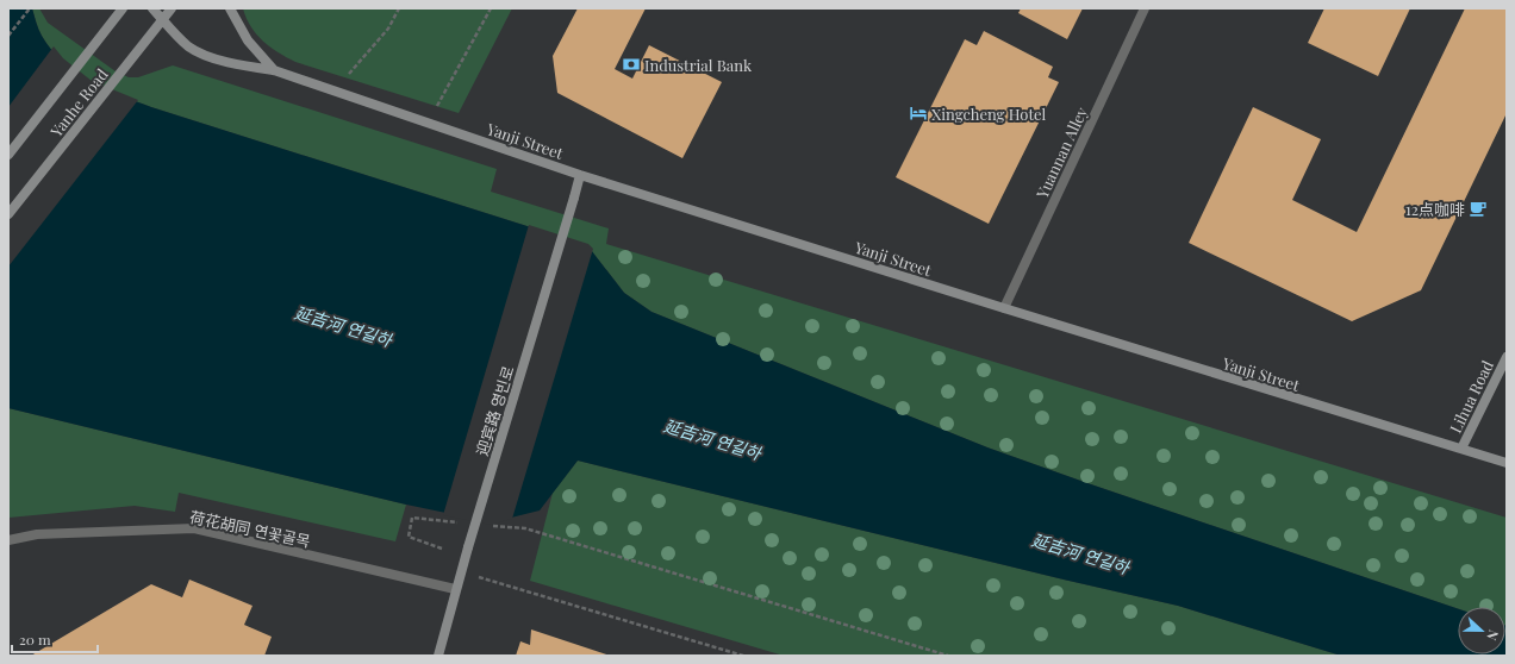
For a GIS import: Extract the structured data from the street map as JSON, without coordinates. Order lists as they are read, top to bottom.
{
  "streets": {
    "street": [
      "Yanhe Road",
      "Yanji Street",
      "Yuannan Alley",
      "Lihua Road",
      "迎宾路 영빈로",
      "荷花胡同 연꽃골목"
    ]
  },
  "crossings": [
    ["Yanhe Road", "Yanji Street"],
    ["Yanji Street", "Yuannan Alley"],
    ["Yanji Street", "Lihua Road"],
    ["Yanji Street", "迎宾路 영빈로"],
    ["迎宾路 영빈로", "荷花胡同 연꽃골목"]
  ],
  "water": ["延吉河 연길하"],
  "places": {
    "bank": ["Industrial Bank"],
    "hotel": ["Xingcheng Hotel"],
    "cafe": ["12点咖啡"]
  },
  "scale_bar": "20 m",
  "north": "right"
}
